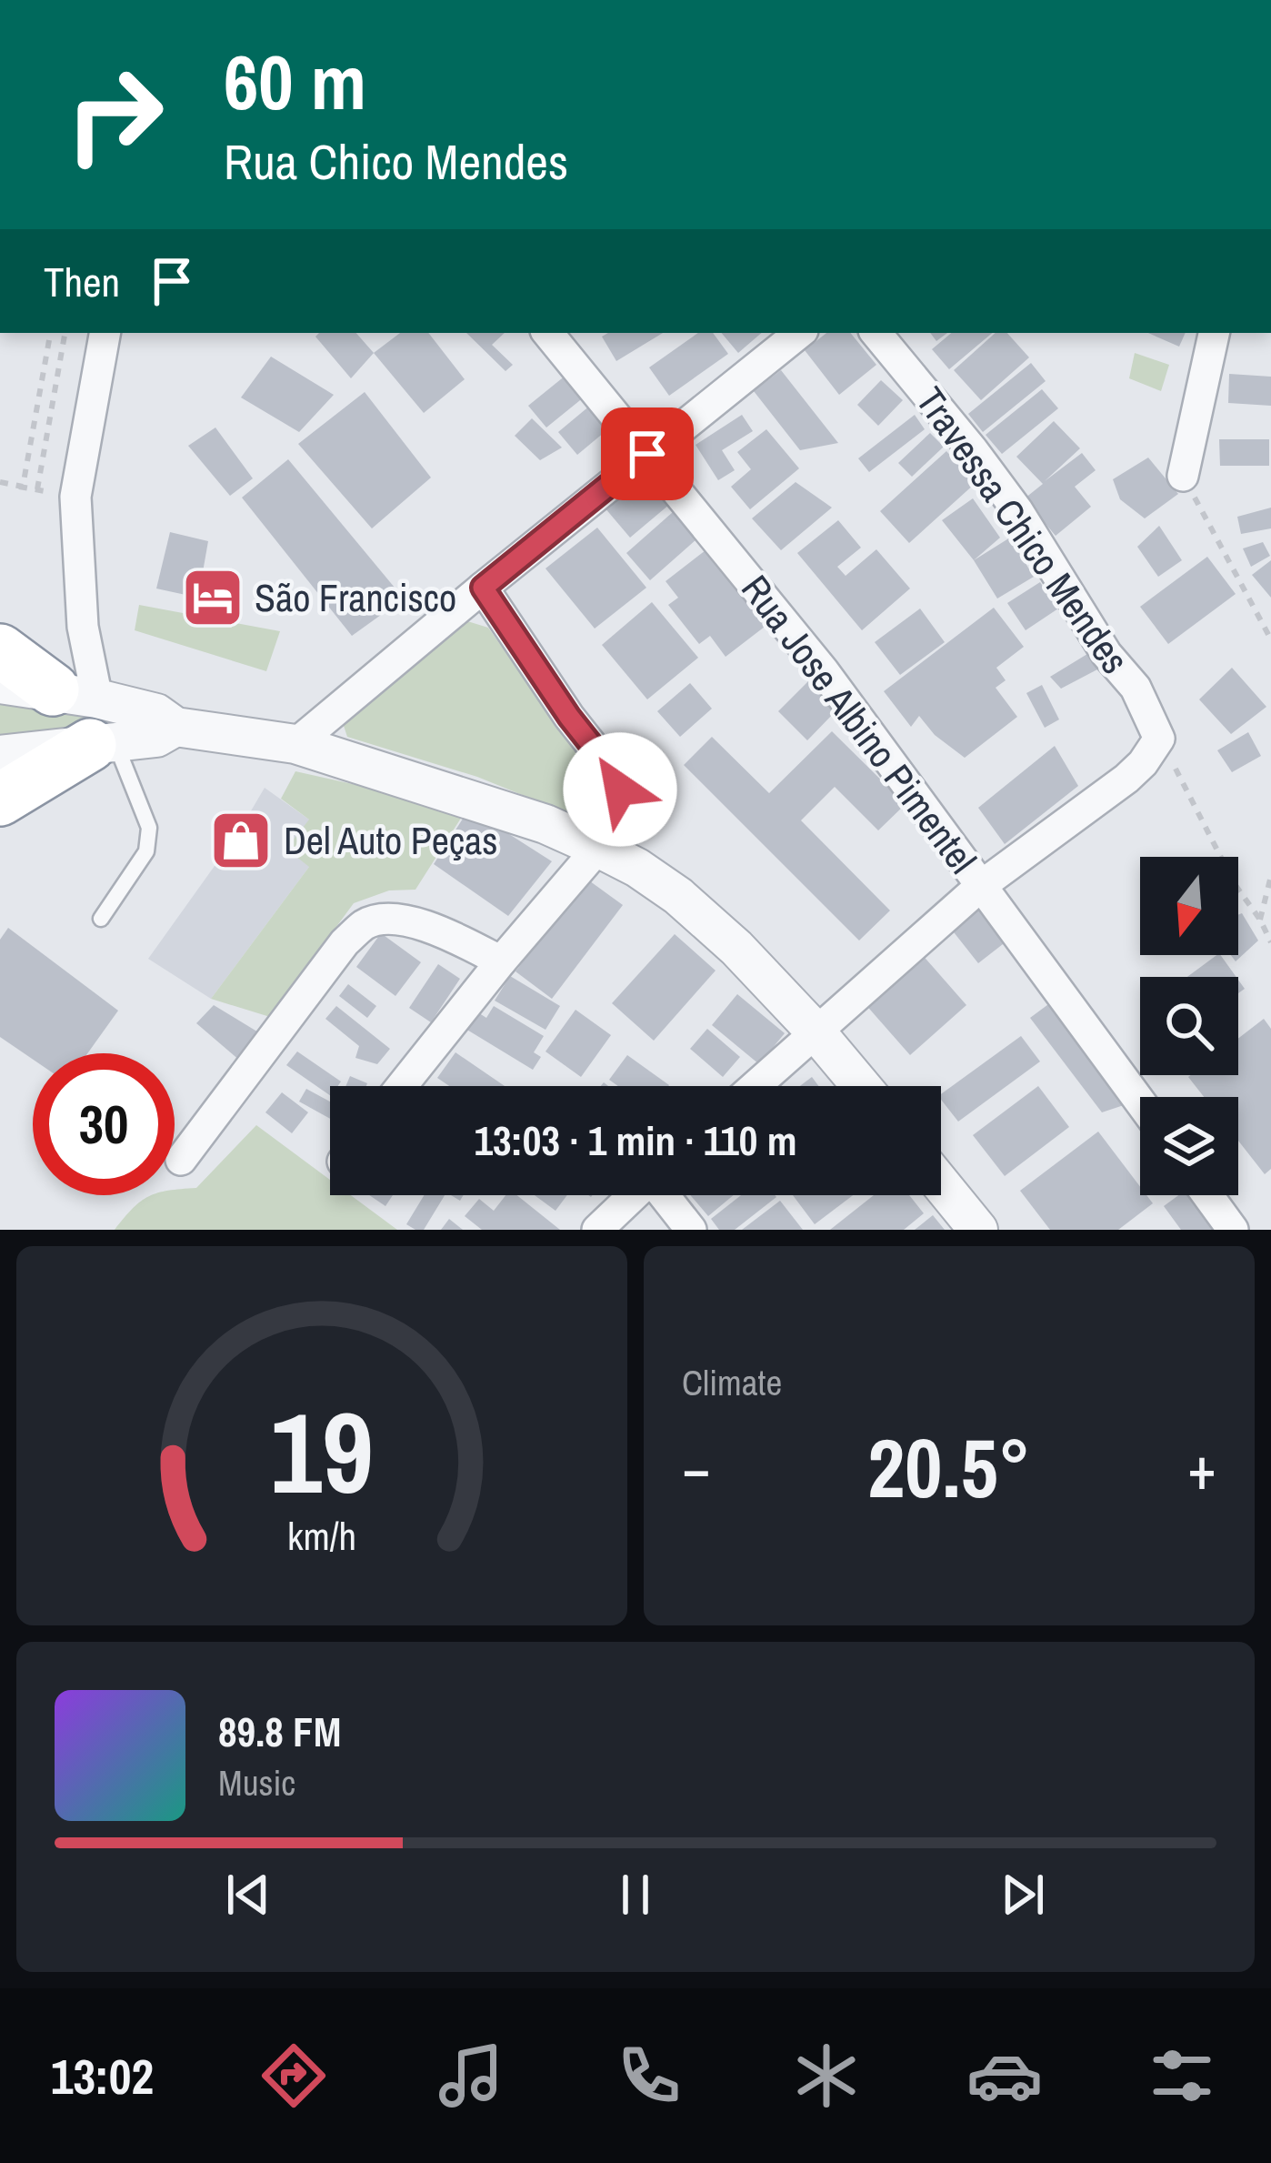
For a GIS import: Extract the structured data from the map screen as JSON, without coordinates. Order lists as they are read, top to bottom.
{
  "streets": {
    "street": ["Travessa Chico Mendes", "Rua Jose Albino Pimentel"]
  },
  "places": {
    "hotel": ["São Francisco"],
    "shop": ["Del Auto Peças"]
  },
  "north": "bottom",
  "page": {
    "turn": ["60 m", "Rua Chico Mendes"],
    "then": "Then",
    "limit": "30",
    "trip": "13:03 · 1 min · 110 m",
    "tile": "Climate",
    "heat": ["−", "20.5°", "+"],
    "song": ["89.8 FM", "Music"],
    "tabs": "13:02",
    "gauge": ["19", "km/h"]
  }
}
